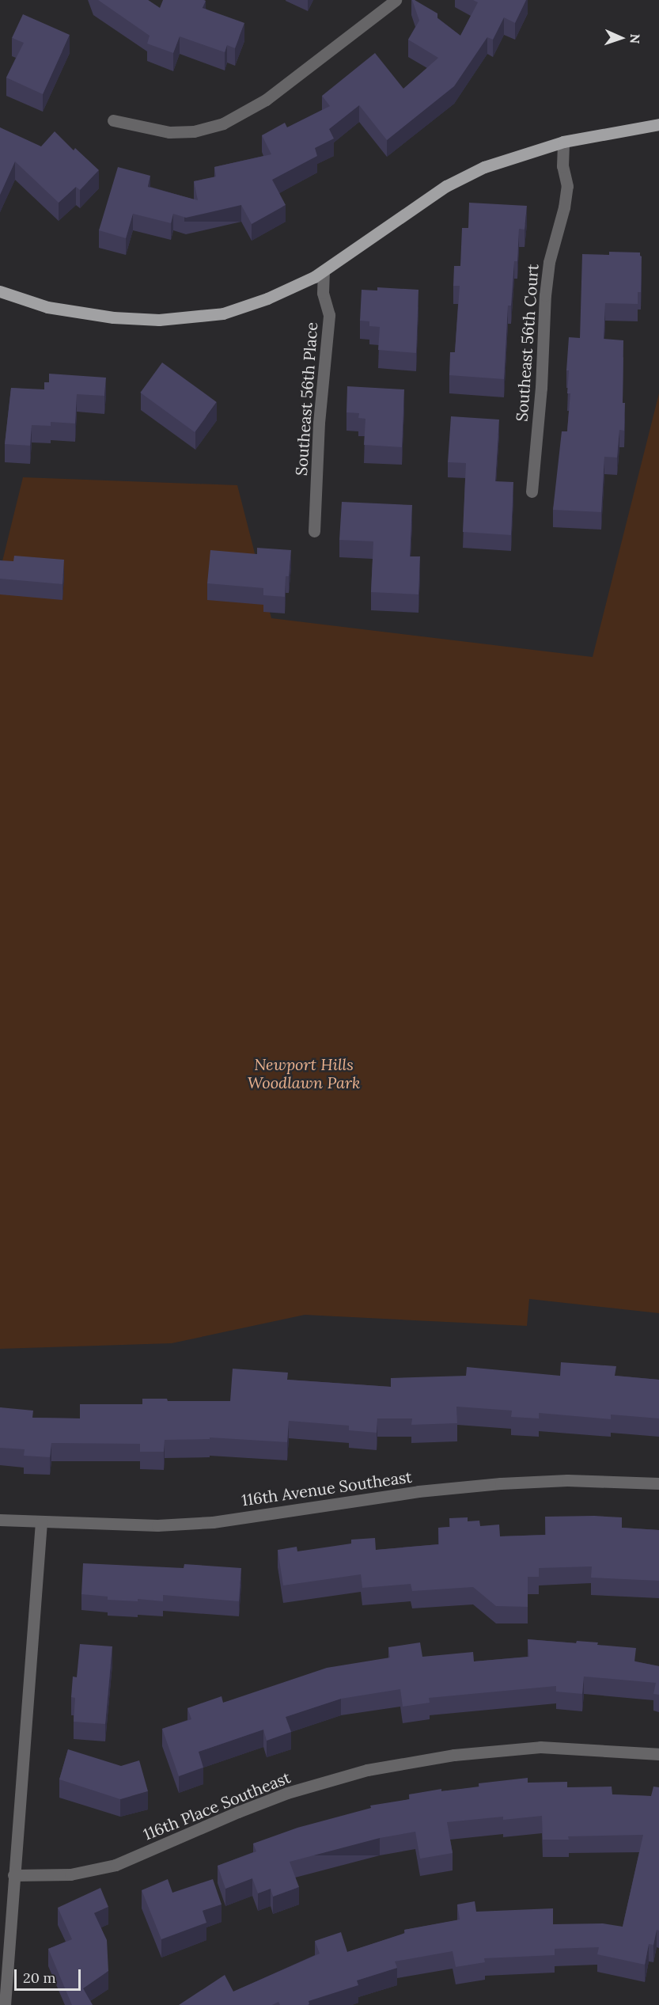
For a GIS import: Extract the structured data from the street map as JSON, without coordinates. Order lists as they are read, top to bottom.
{
  "streets": {
    "street": [
      "Southeast 56th Court",
      "Southeast 56th Place",
      "116th Avenue Southeast",
      "116th Place Southeast"
    ]
  },
  "parks": ["Newport Hills Woodlawn Park"],
  "scale_bar": "20 m",
  "north": "right"
}
